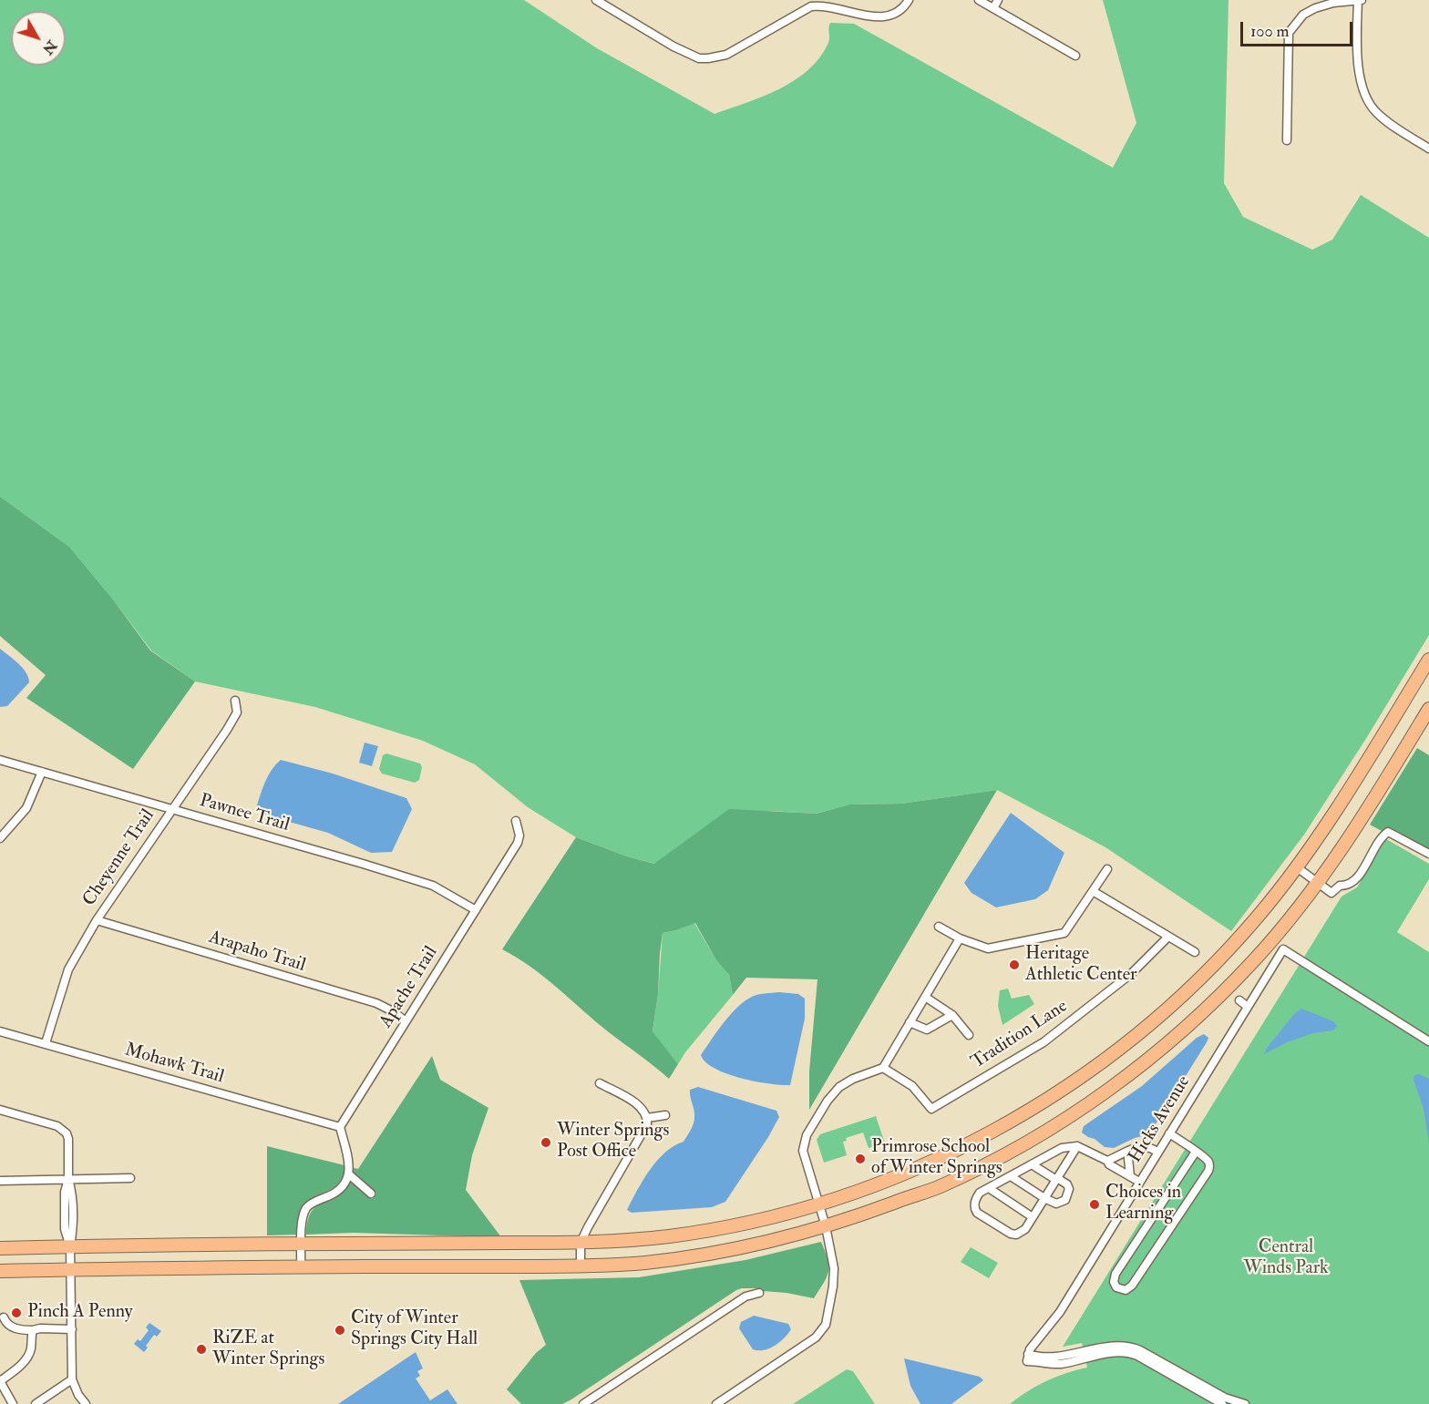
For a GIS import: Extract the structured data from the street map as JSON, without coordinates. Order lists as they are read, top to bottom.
{
  "streets": {
    "street": [
      "Pawnee Trail",
      "Cheyenne Trail",
      "Arapaho Trail",
      "Apache Trail",
      "Tradition Lane",
      "Mohawk Trail",
      "Hicks Avenue"
    ]
  },
  "crossings": [
    ["Pawnee Trail", "Cheyenne Trail"],
    ["Pawnee Trail", "Apache Trail"],
    ["Cheyenne Trail", "Arapaho Trail"],
    ["Cheyenne Trail", "Mohawk Trail"],
    ["Arapaho Trail", "Apache Trail"],
    ["Apache Trail", "Mohawk Trail"]
  ],
  "parks": ["Central Winds Park"],
  "places": [
    "Heritage Athletic Center",
    "Winter Springs Post Office",
    "Primrose School of Winter Springs",
    "Choices in Learning",
    "Pinch A Penny",
    "City of Winter Springs City Hall",
    "RiZE at Winter Springs"
  ],
  "scale_bar": "100 m",
  "north": "bottom right"
}
